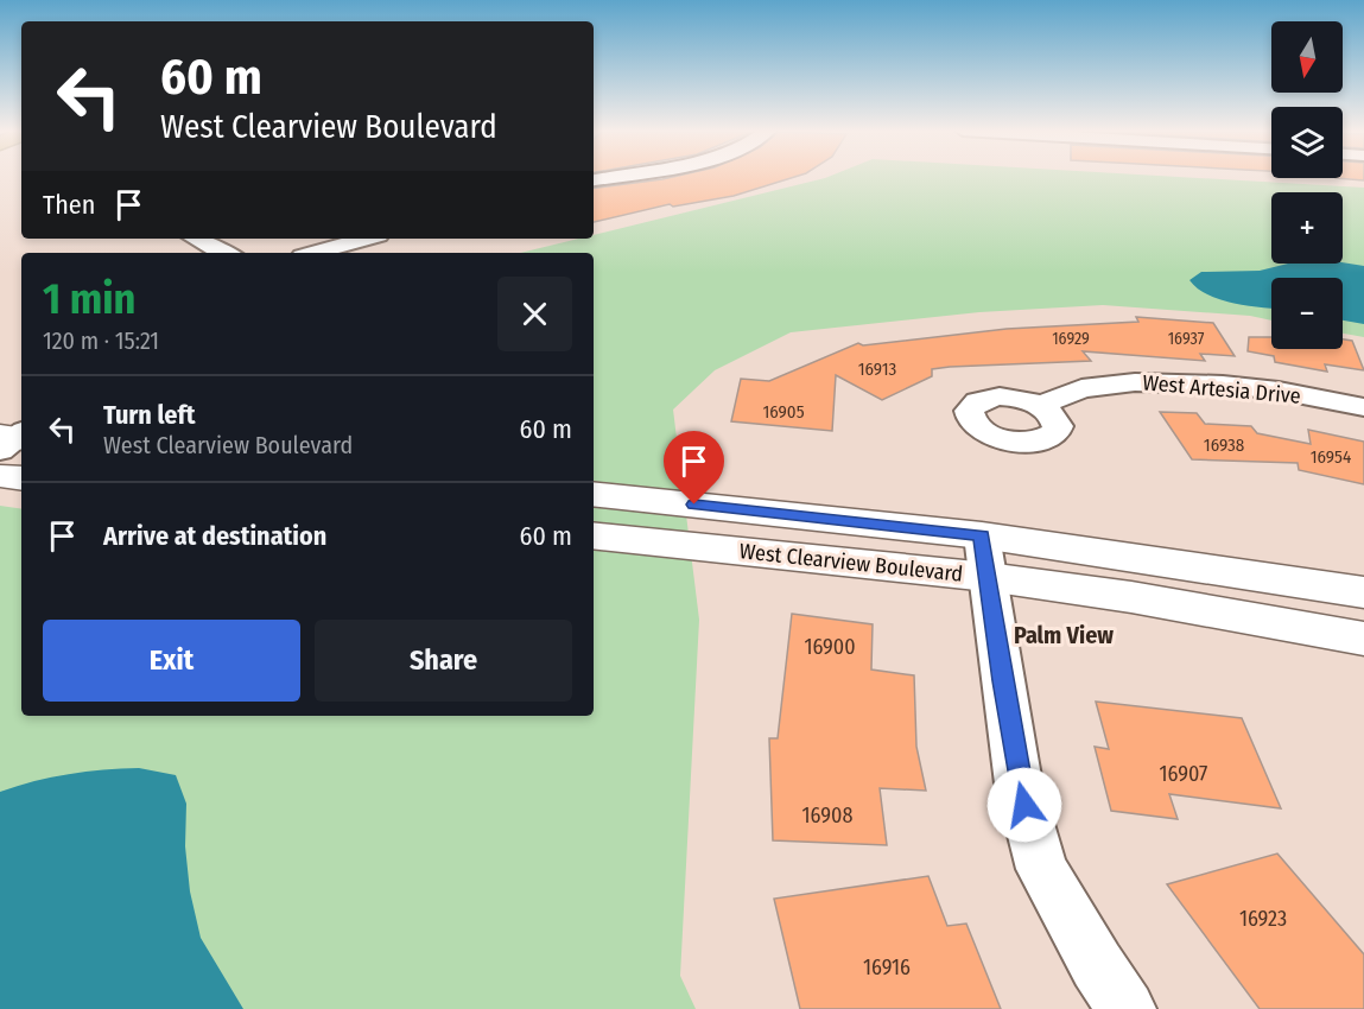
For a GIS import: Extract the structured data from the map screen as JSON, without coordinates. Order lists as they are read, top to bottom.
{
  "streets": {
    "street": ["West Artesia Drive", "West Clearview Boulevard"]
  },
  "districts": ["Palm View"],
  "house_numbers": [
    "16929",
    "16937",
    "16913",
    "16905",
    "16938",
    "16954",
    "16900",
    "16907",
    "16908",
    "16923",
    "16916"
  ],
  "north": "bottom",
  "page": {
    "map_buttons": ["+", "−"],
    "turn": ["60 m", "West Clearview Boulevard"],
    "then": "Then",
    "heading": ["1 min", "120 m · 15:21"],
    "list": [
      {
        "name": "Turn left",
        "note": "West Clearview Boulevard",
        "value": "60 m"
      },
      {
        "name": "Arrive at destination",
        "value": "60 m"
      }
    ],
    "buttons": ["Exit", "Share"]
  }
}
